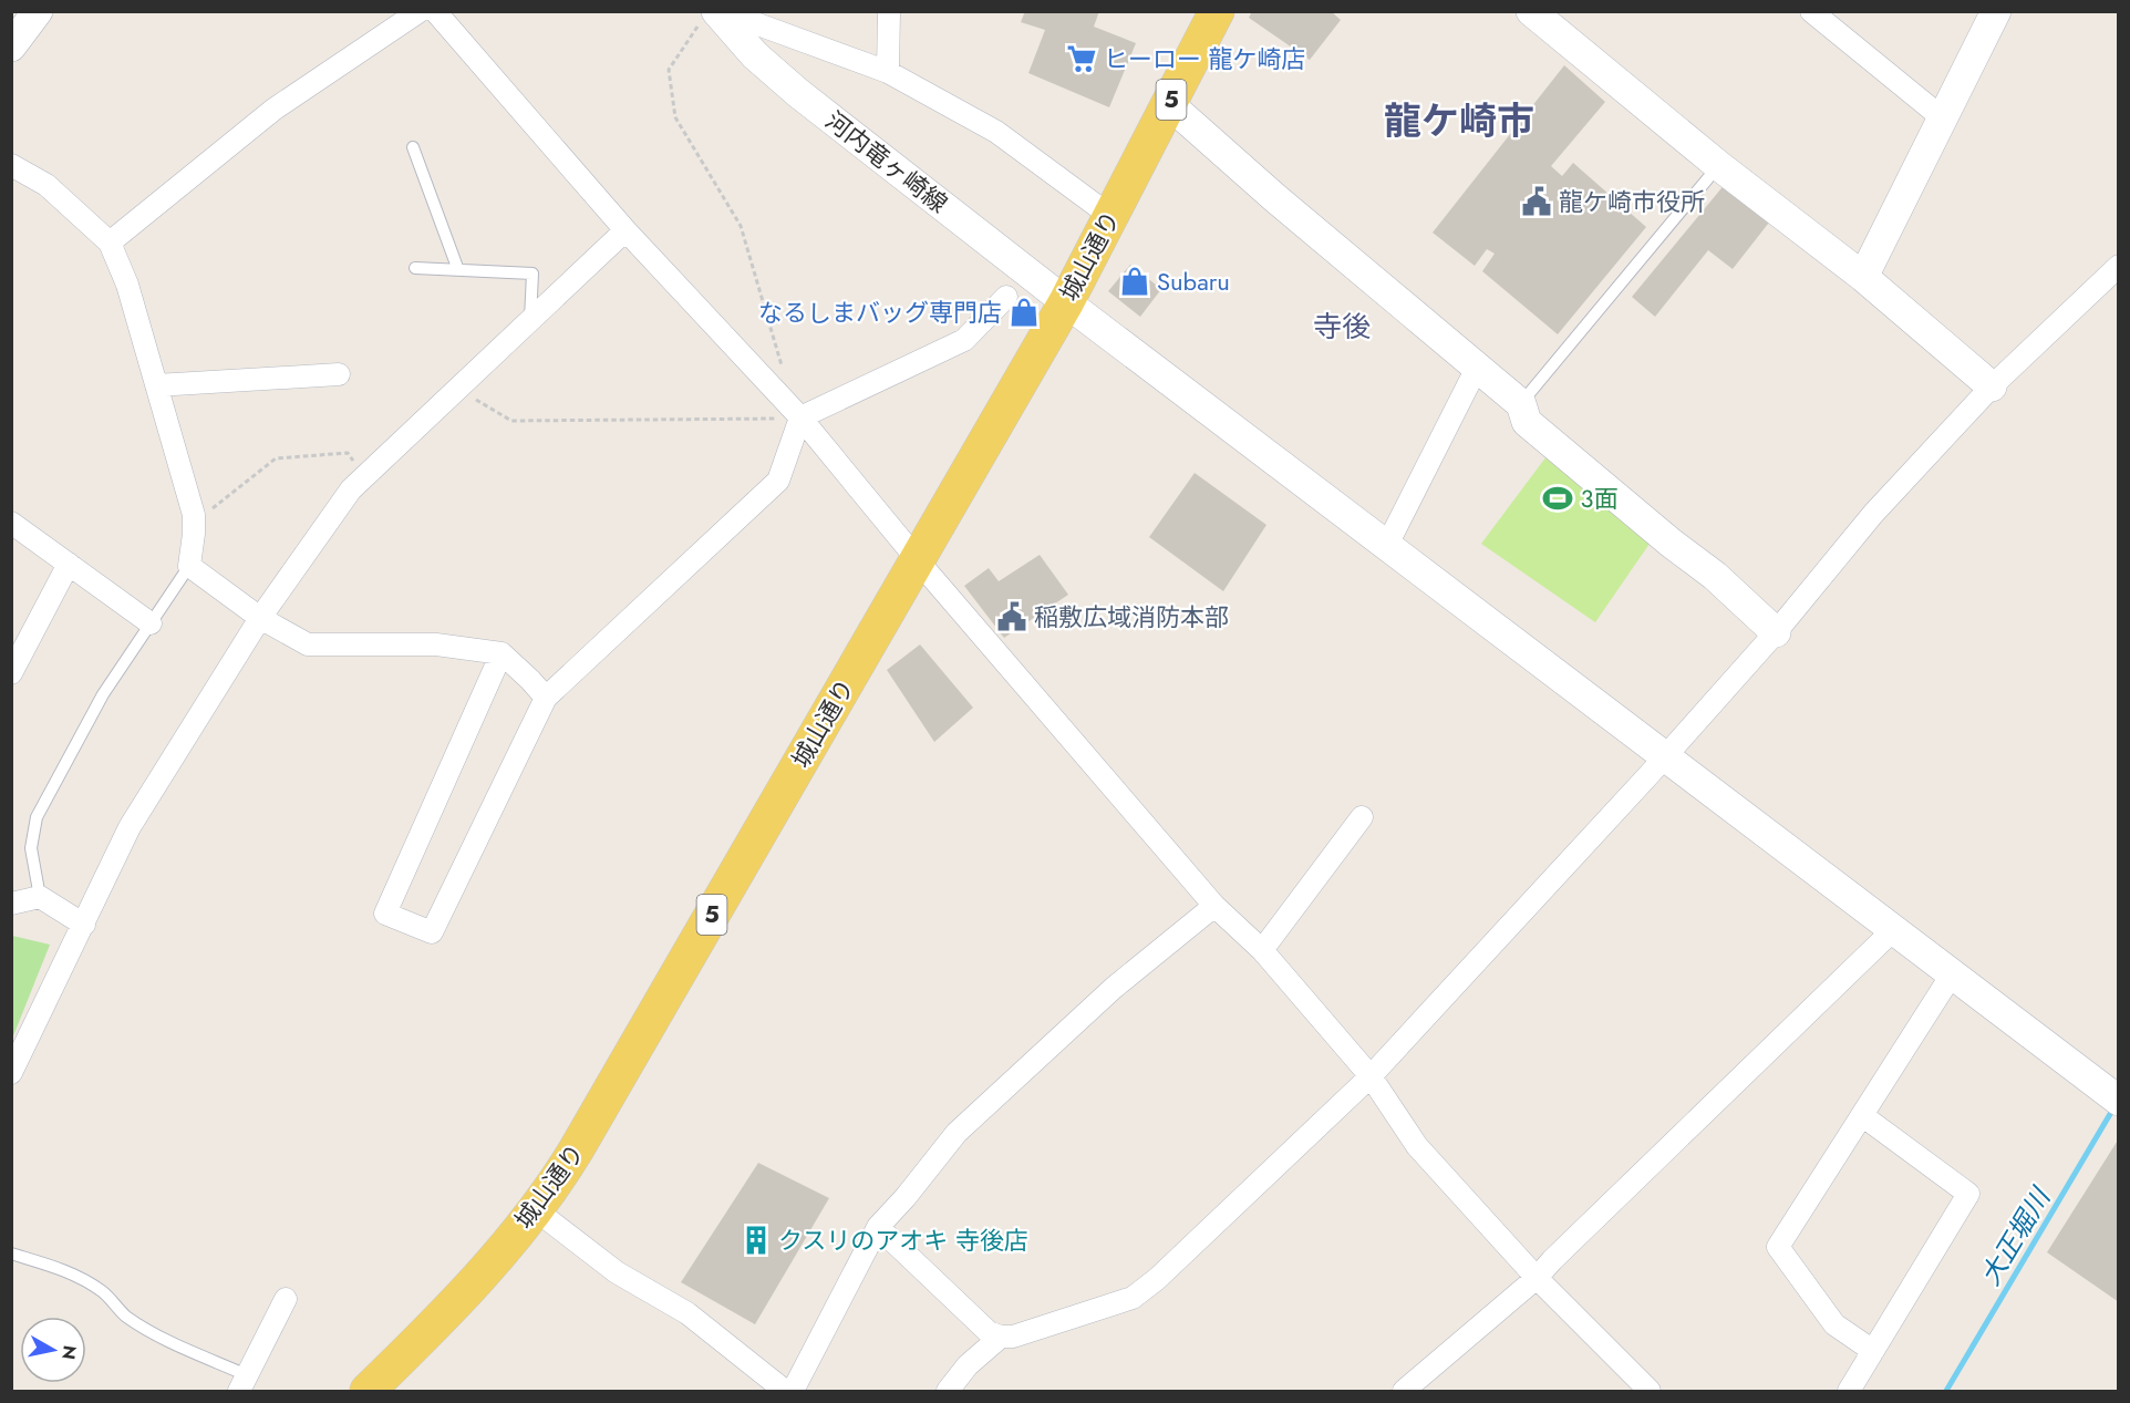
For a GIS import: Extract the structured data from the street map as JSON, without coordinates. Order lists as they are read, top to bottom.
{
  "streets": {
    "main road": ["5", "城山通り"],
    "street": ["河内竜ヶ崎線"]
  },
  "crossings": [
    ["河内竜ヶ崎線", "城山通り"]
  ],
  "districts": ["龍ケ崎市", "寺後"],
  "water": ["大正堀川"],
  "places": {
    "supermarket": ["ヒーロー 龍ケ崎店"],
    "public building": ["龍ケ崎市役所", "稲敷広域消防本部"],
    "shop": ["Subaru", "なるしまバッグ専門店"],
    "sports": ["３面"],
    "building": ["クスリのアオキ 寺後店"]
  },
  "north": "right"
}
